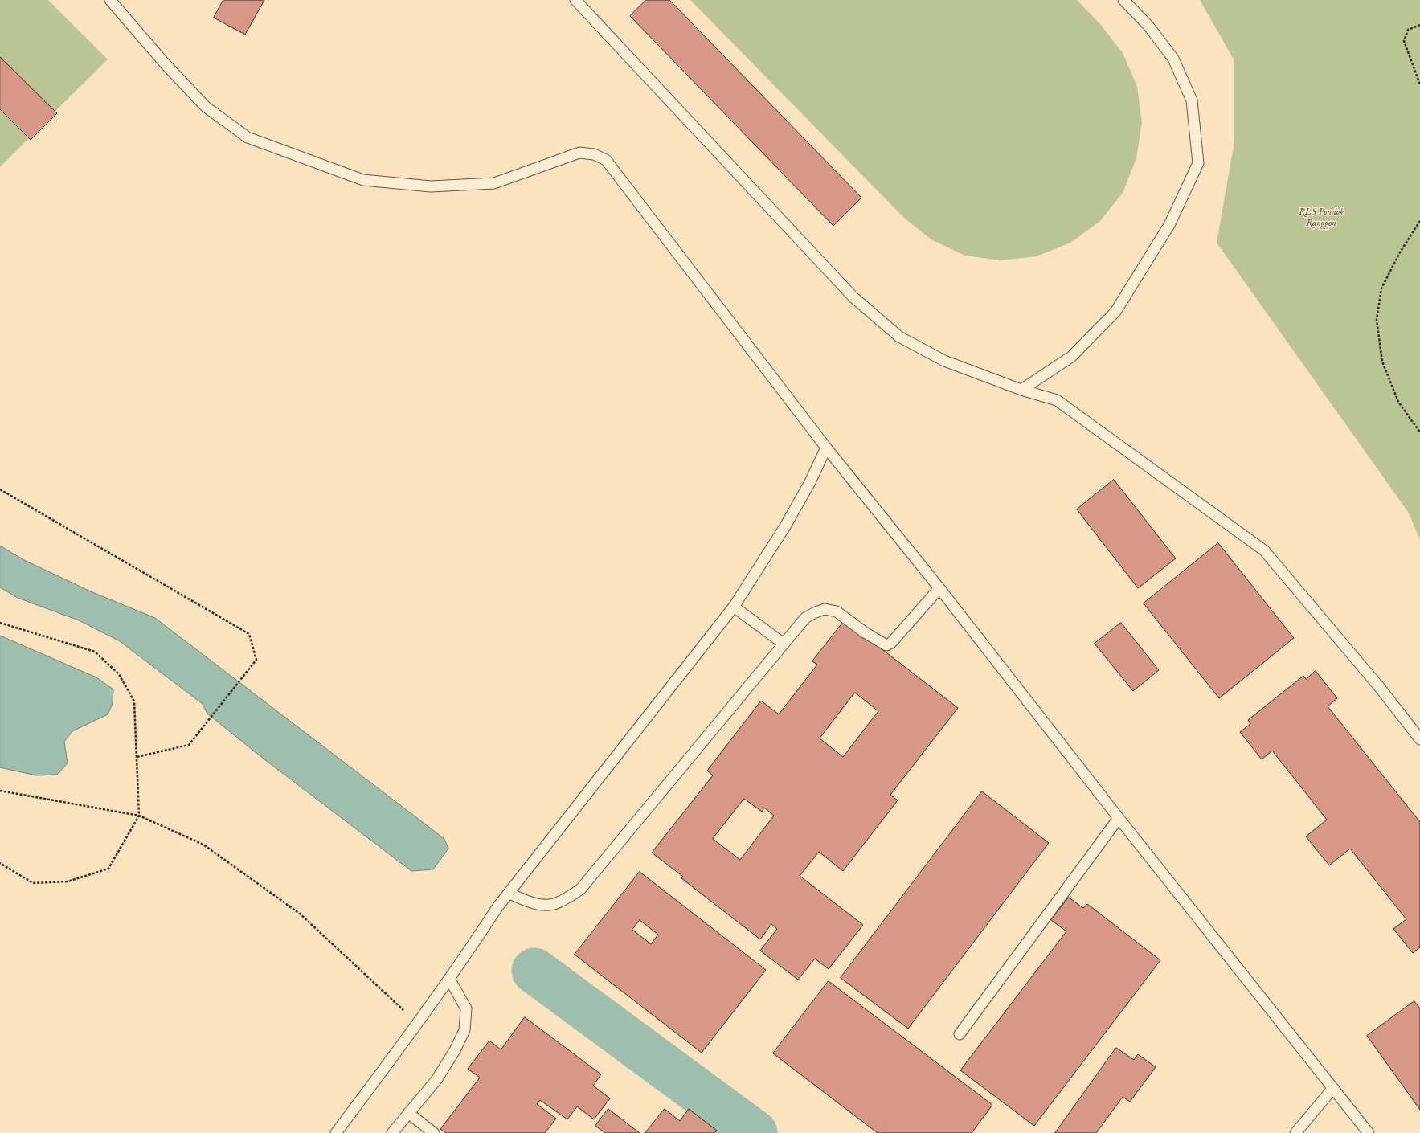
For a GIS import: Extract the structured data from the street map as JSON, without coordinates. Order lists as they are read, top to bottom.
{
  "parks": ["RLS Pondok Ranggon"]
}
